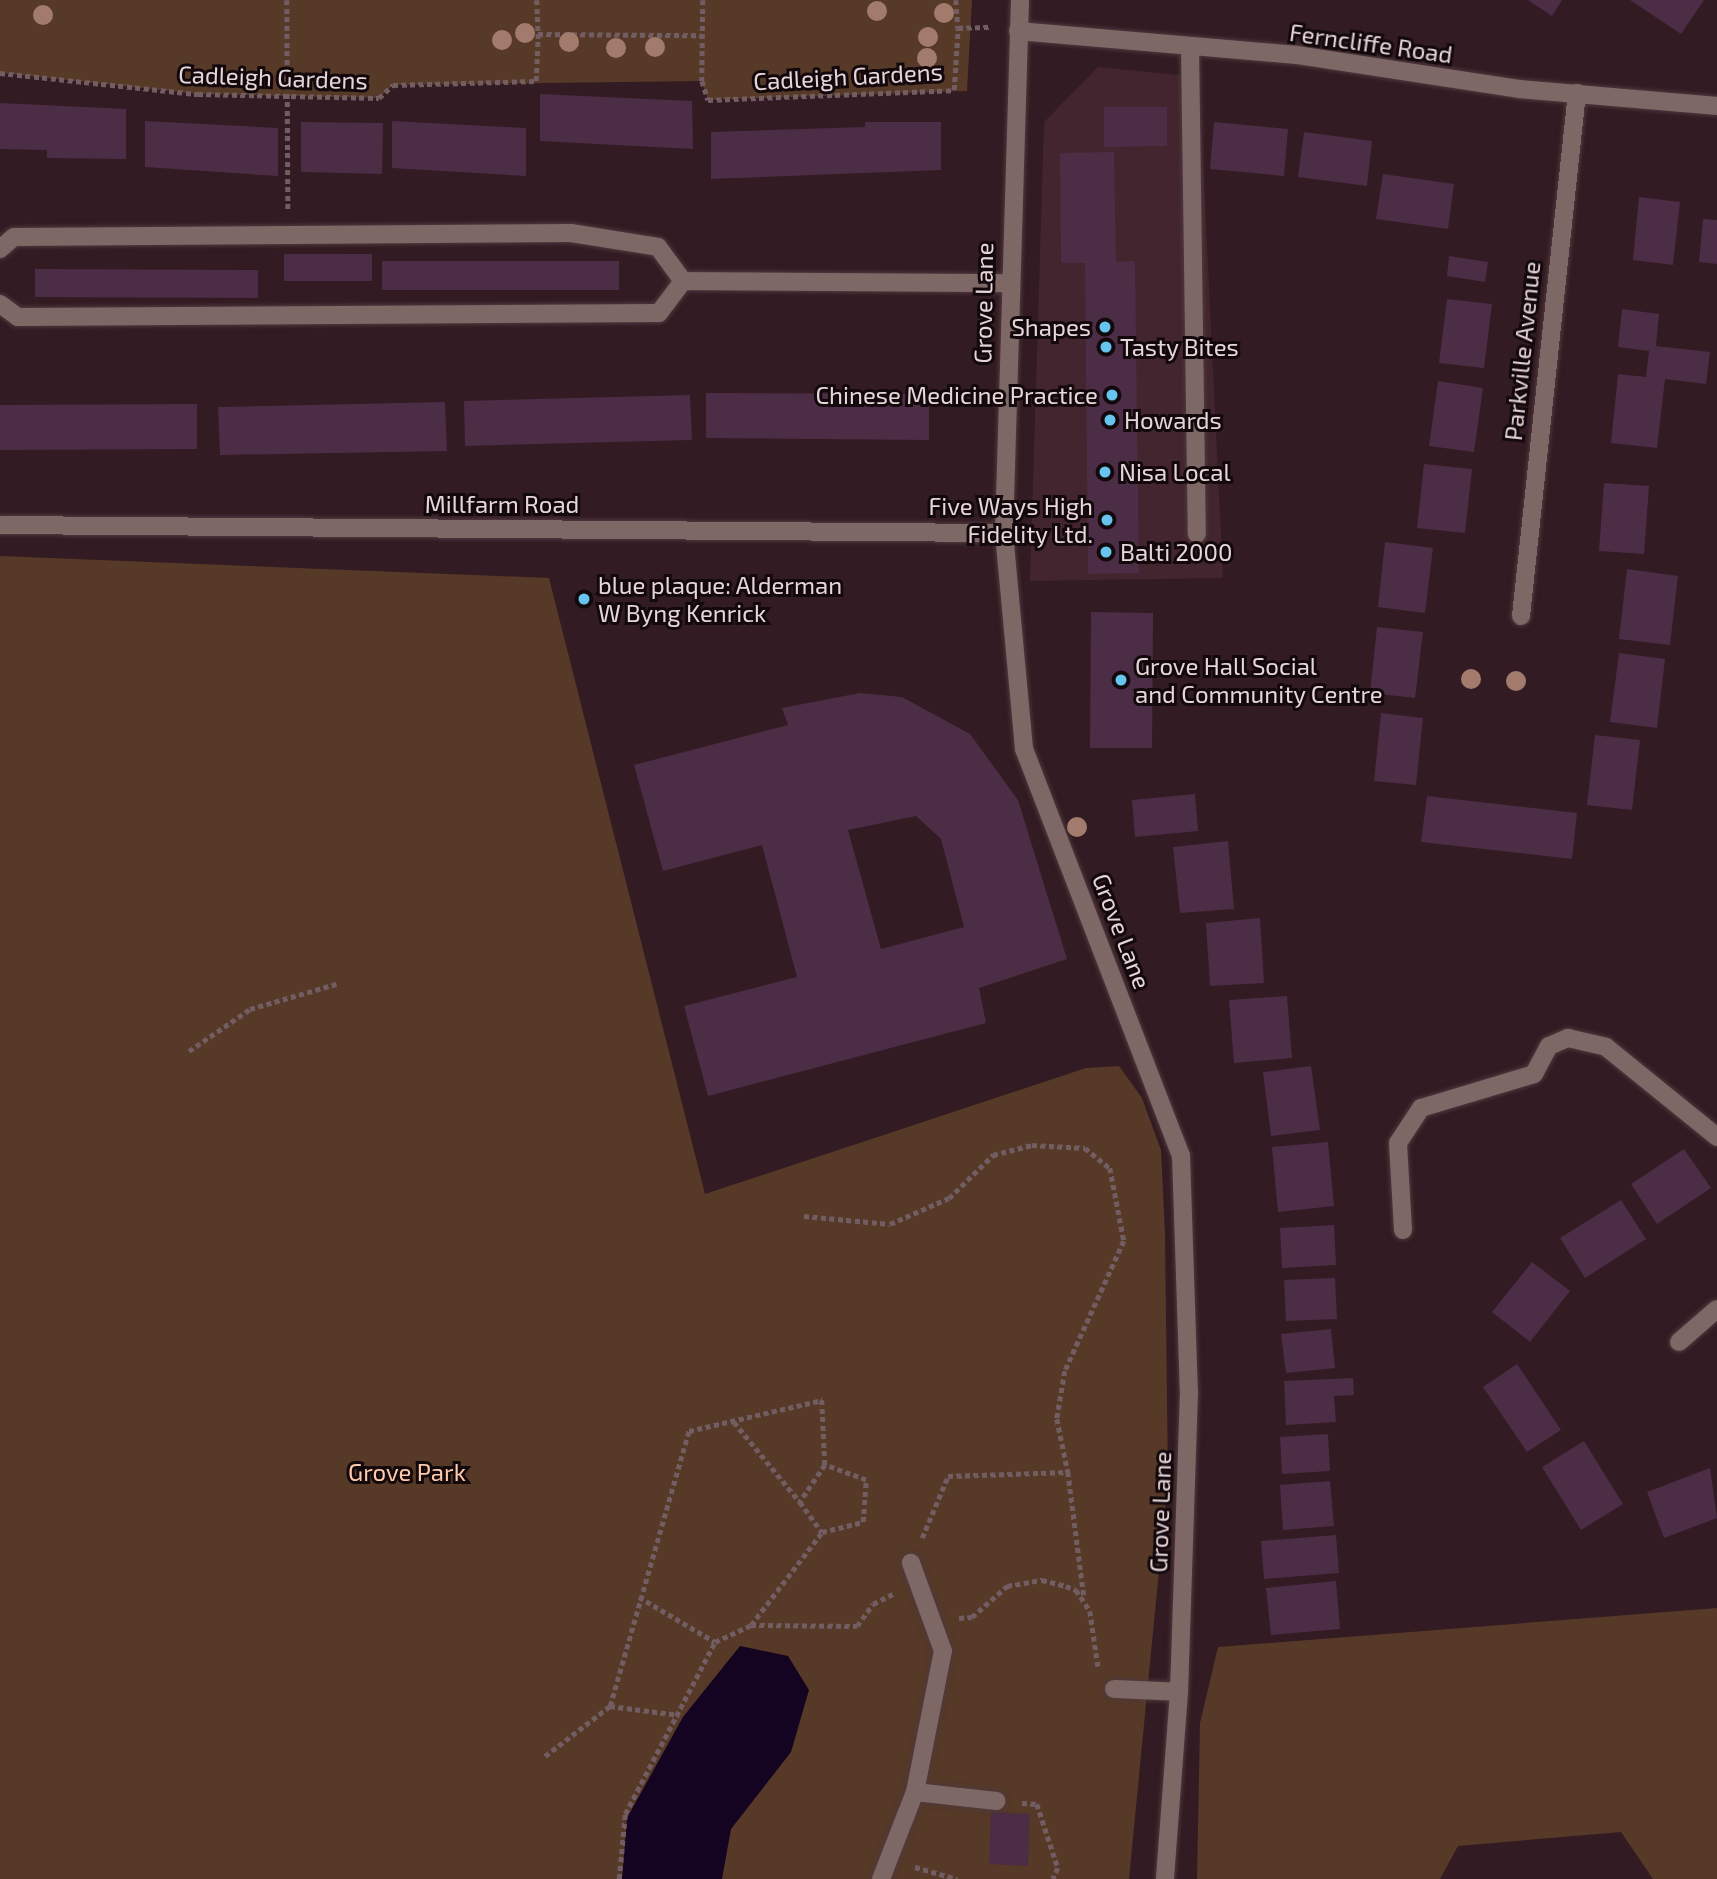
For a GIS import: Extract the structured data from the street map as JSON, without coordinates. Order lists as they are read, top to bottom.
{
  "streets": {
    "street": [
      "Ferncliffe Road",
      "Grove Lane",
      "Parkville Avenue",
      "Millfarm Road"
    ],
    "path": ["Cadleigh Gardens"]
  },
  "crossings": [
    ["Ferncliffe Road", "Cadleigh Gardens"],
    ["Ferncliffe Road", "Grove Lane"],
    ["Ferncliffe Road", "Parkville Avenue"],
    ["Cadleigh Gardens", "Grove Lane"],
    ["Grove Lane", "Millfarm Road"]
  ],
  "parks": ["Grove Park"],
  "places": [
    "Shapes",
    "Tasty Bites",
    "Chinese Medicine Practice",
    "Howards",
    "Nisa Local",
    "Five Ways High Fidelity Ltd.",
    "Balti 2000",
    "blue plaque: Alderman W Byng Kenrick",
    "Grove Hall Social and Community Centre"
  ]
}
